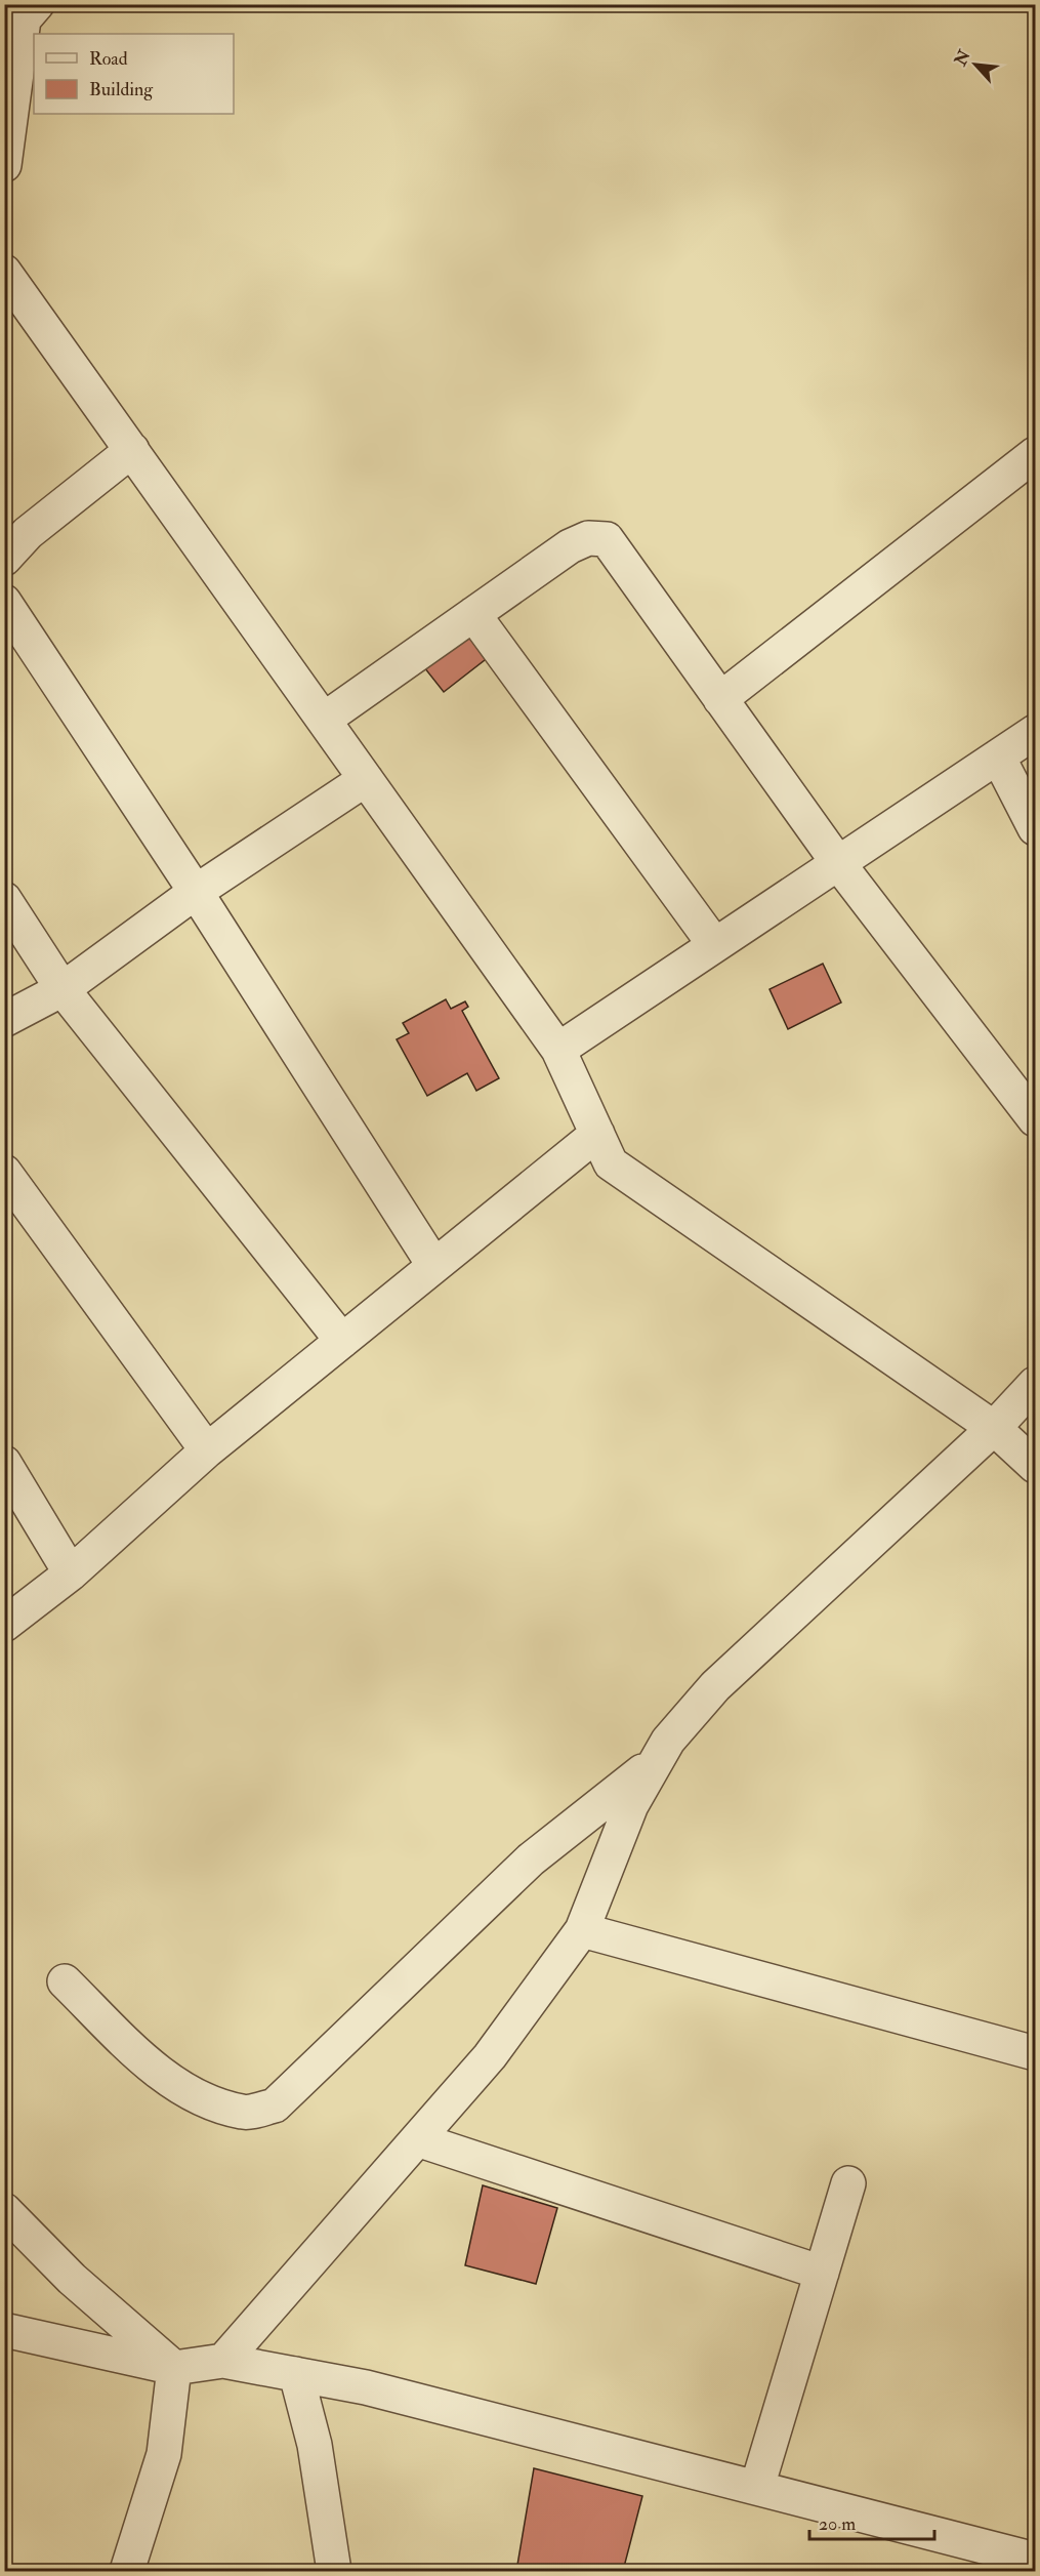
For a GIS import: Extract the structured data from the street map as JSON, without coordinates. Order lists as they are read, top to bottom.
{
  "legend": ["Road", "Building"],
  "scale_bar": "20 m",
  "north": "top left"
}
